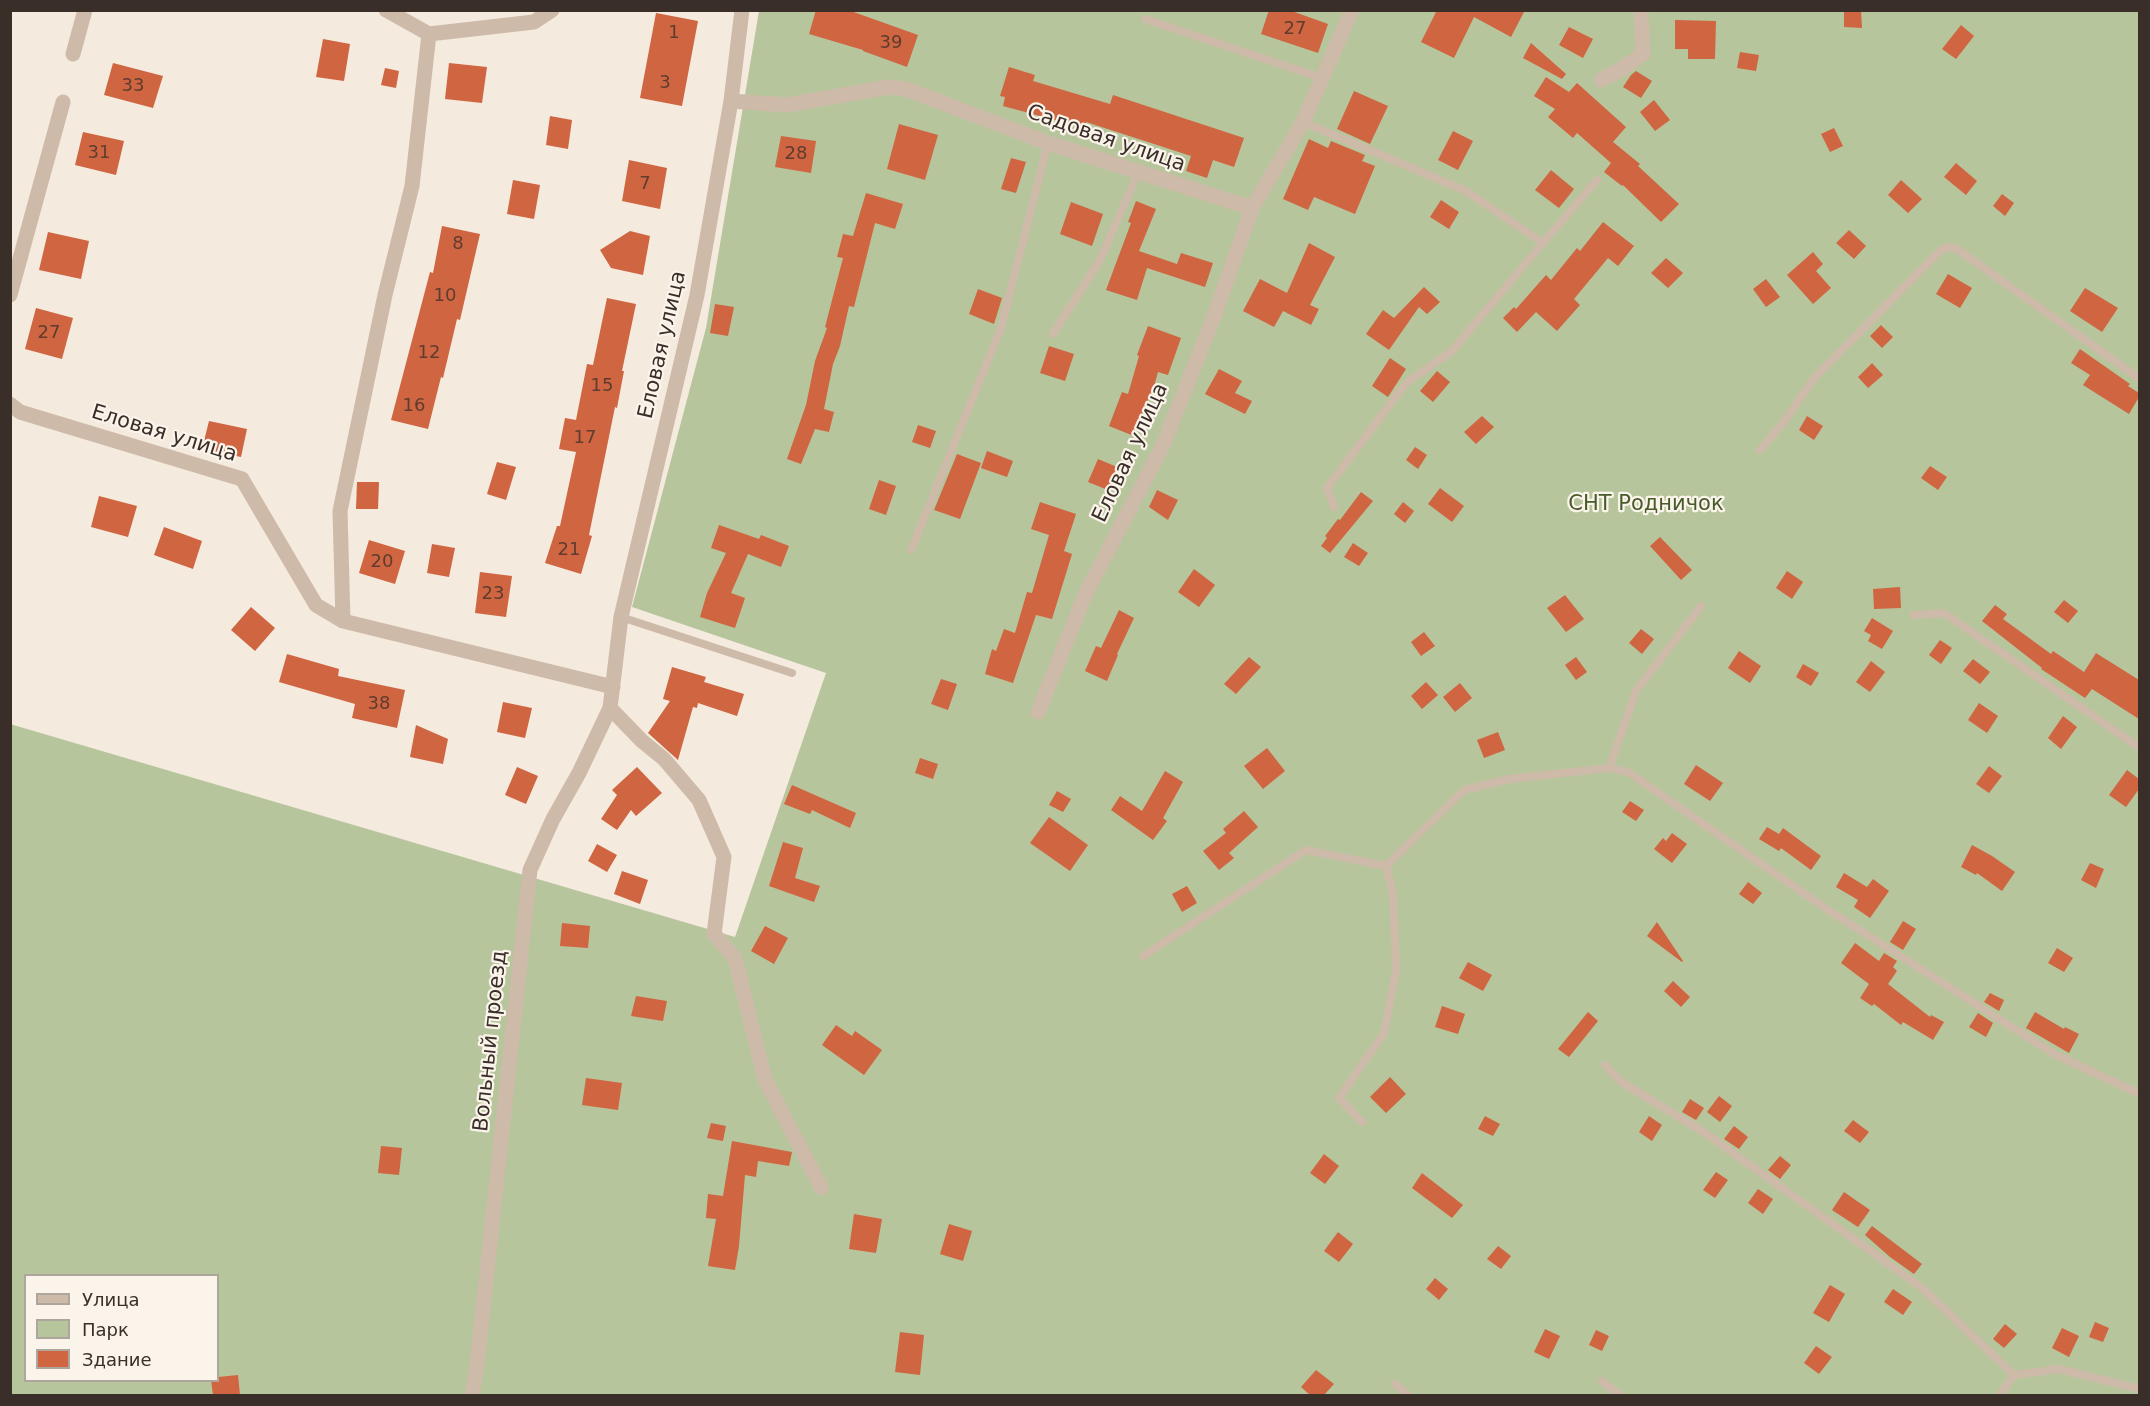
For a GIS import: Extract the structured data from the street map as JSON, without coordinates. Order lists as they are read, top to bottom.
{
  "streets": {
    "street": ["Садовая улица", "Еловая улица", "Вольный проезд"]
  },
  "crossings": [
    ["Садовая улица", "Еловая улица"],
    ["Еловая улица", "Вольный проезд"]
  ],
  "parks": ["СНТ Родничок"],
  "house_numbers": [
    "27",
    "1",
    "39",
    "3",
    "33",
    "31",
    "28",
    "7",
    "8",
    "10",
    "27",
    "12",
    "15",
    "16",
    "17",
    "21",
    "20",
    "23",
    "38"
  ],
  "legend": ["Улица", "Парк", "Здание"]
}
